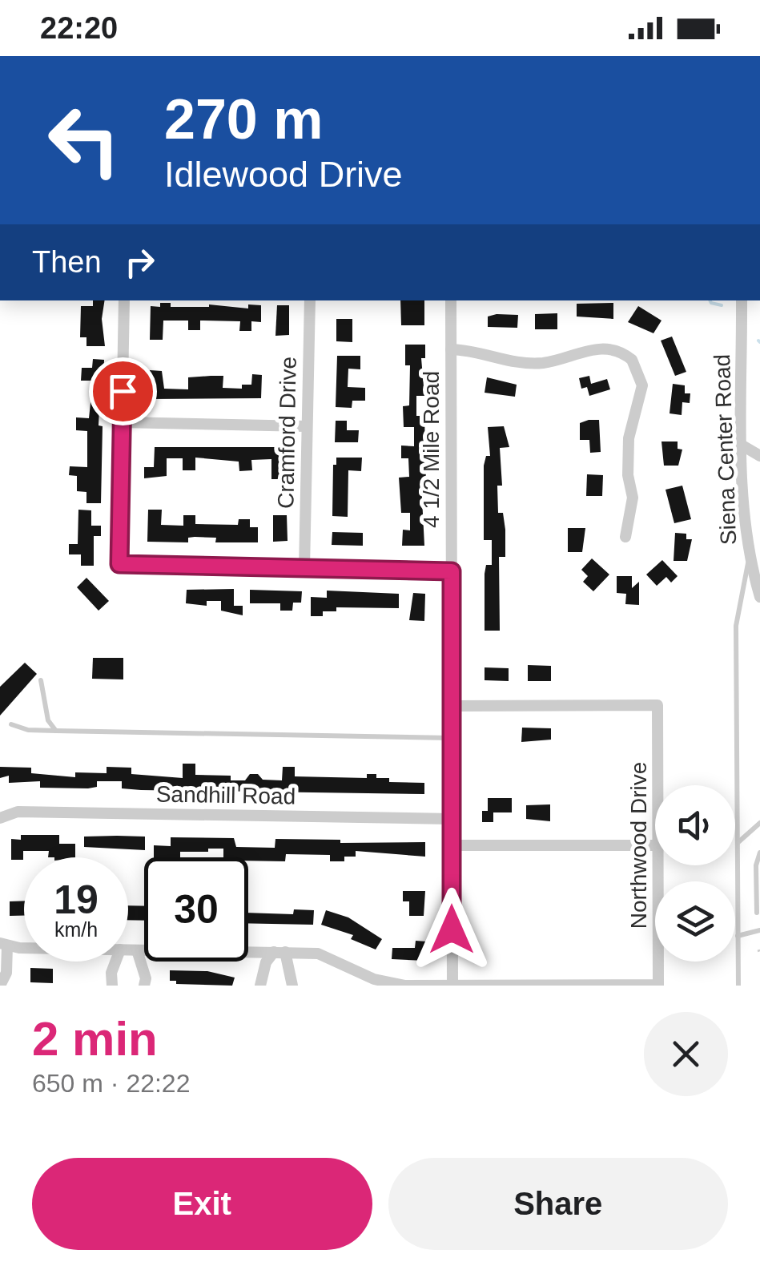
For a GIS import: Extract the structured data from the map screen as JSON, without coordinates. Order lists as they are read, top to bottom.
{
  "streets": {
    "street": [
      "Cramford Drive",
      "4 1/2 Mile Road",
      "Siena Center Road",
      "Sandhill Road",
      "Northwood Drive"
    ]
  },
  "crossings": [
    ["4 1/2 Mile Road", "Sandhill Road"],
    ["4 1/2 Mile Road", "Northwood Drive"]
  ],
  "page": {
    "status": "22:20",
    "turn": ["270 m", "Idlewood Drive"],
    "then": "Then",
    "speed": "19 km/h",
    "limit": "30",
    "heading": ["2 min", "650 m · 22:22"],
    "buttons": ["Exit", "Share"]
  }
}
